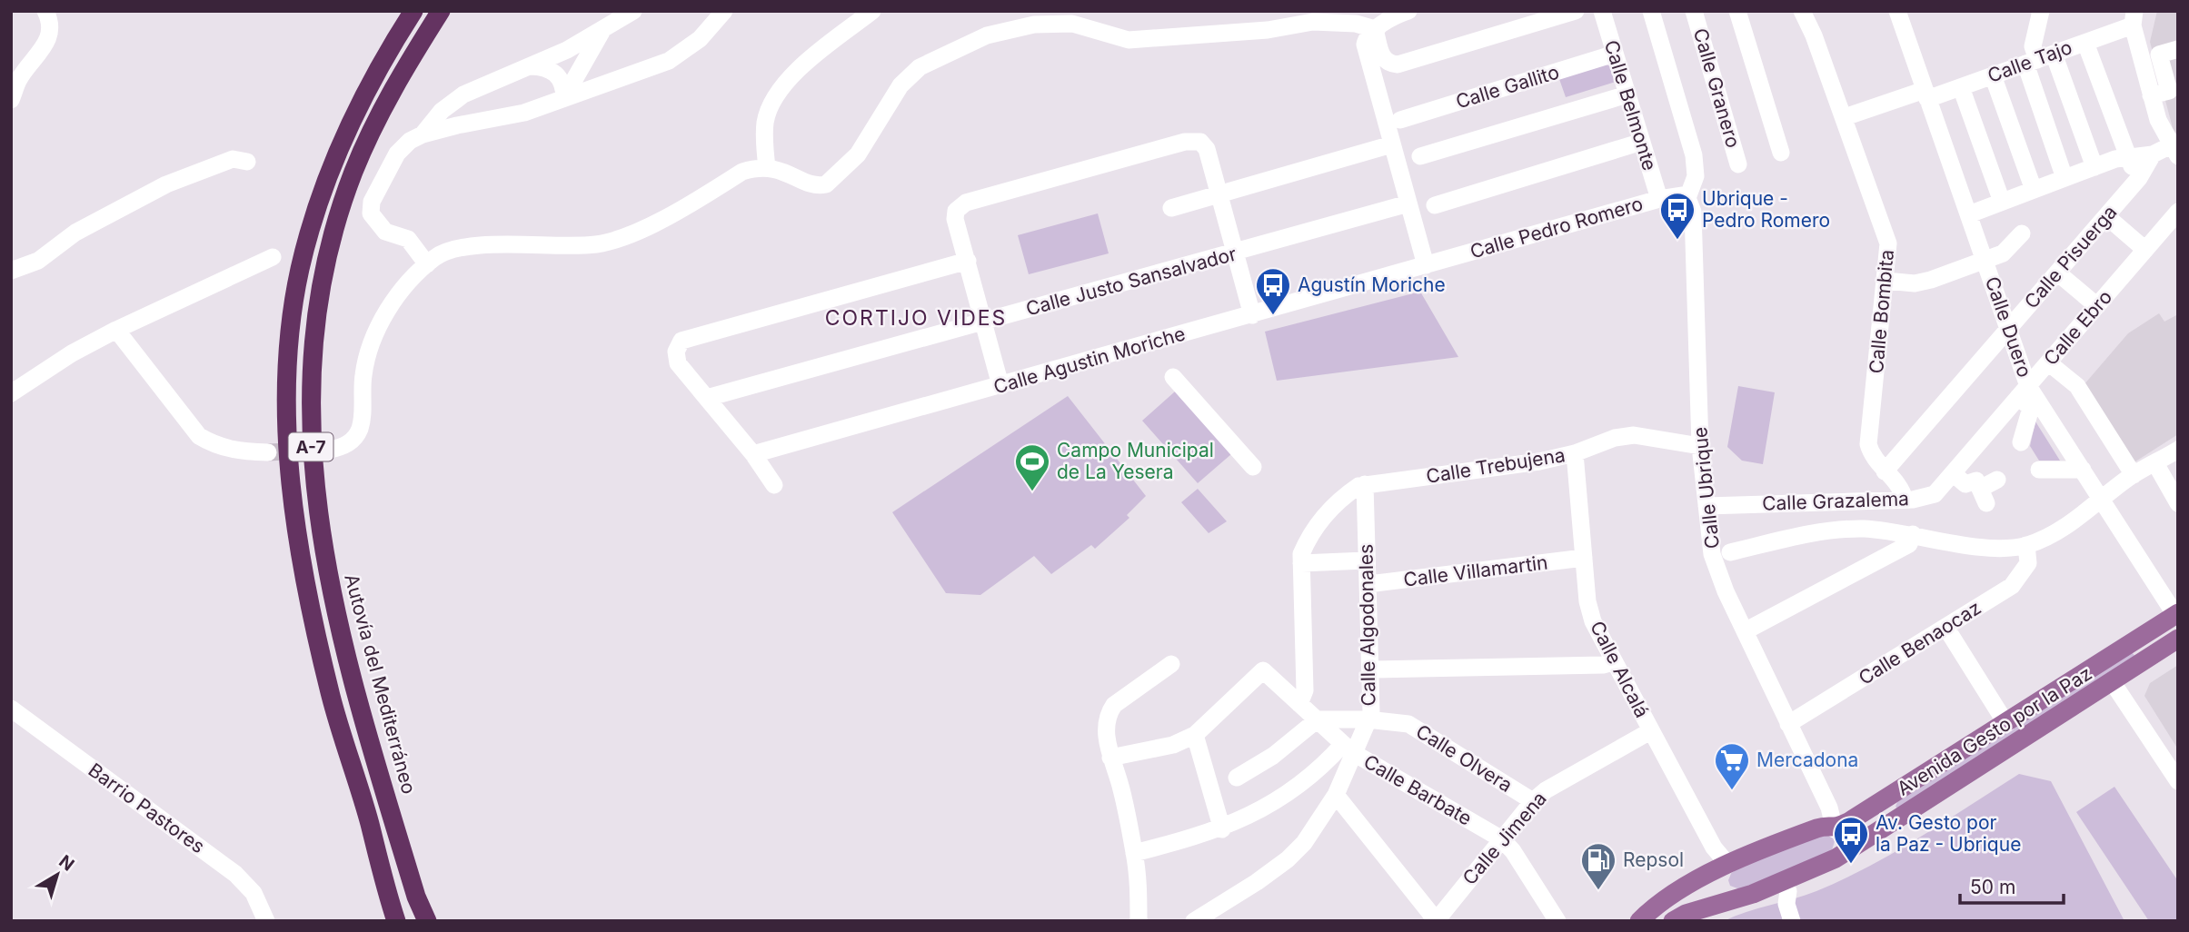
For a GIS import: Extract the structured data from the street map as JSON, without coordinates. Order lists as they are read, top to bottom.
{
  "streets": {
    "highway": ["A-7", "Autovía del Mediterráneo"],
    "main road": ["Avenida Gesto por la Paz"],
    "street": [
      "Calle Tajo",
      "Calle Gallito",
      "Calle Granero",
      "Calle Belmonte",
      "Calle Pedro Romero",
      "Calle Pisuerga",
      "Calle Justo Sansalvador",
      "Calle Bombita",
      "Calle Duero",
      "Calle Ebro",
      "Calle Agustin Moriche",
      "Calle Trebujena",
      "Calle Ubrique",
      "Calle Grazalema",
      "Calle Villamartin",
      "Calle Algodonales",
      "Calle Benaocaz",
      "Calle Alcalá",
      "Calle Olvera",
      "Calle Barbate",
      "Barrio Pastores",
      "Calle Jimena"
    ]
  },
  "crossings": [
    ["Calle Tajo", "Calle Bombita"],
    ["Calle Tajo", "Calle Duero"],
    ["Calle Gallito", "Calle Belmonte"],
    ["Calle Belmonte", "Calle Pedro Romero"],
    ["Calle Pedro Romero", "Calle Agustin Moriche"],
    ["Calle Pedro Romero", "Calle Ubrique"],
    ["Calle Pisuerga", "Calle Bombita"],
    ["Calle Pisuerga", "Calle Duero"],
    ["Calle Bombita", "Calle Grazalema"],
    ["Calle Duero", "Calle Ebro"],
    ["Calle Duero", "Avenida Gesto por la Paz"],
    ["Calle Ebro", "Calle Grazalema"],
    ["Calle Trebujena", "Calle Ubrique"],
    ["Calle Trebujena", "Calle Algodonales"],
    ["Calle Trebujena", "Calle Alcalá"],
    ["Calle Ubrique", "Calle Grazalema"],
    ["Calle Ubrique", "Calle Benaocaz"],
    ["Calle Ubrique", "Avenida Gesto por la Paz"],
    ["Calle Villamartin", "Calle Algodonales"],
    ["Calle Villamartin", "Calle Alcalá"],
    ["Calle Algodonales", "Calle Olvera"],
    ["Calle Algodonales", "Calle Barbate"],
    ["Calle Alcalá", "Avenida Gesto por la Paz"],
    ["Calle Alcalá", "Calle Jimena"],
    ["Calle Olvera", "Calle Barbate"],
    ["Calle Olvera", "Calle Jimena"],
    ["Calle Barbate", "Calle Jimena"]
  ],
  "districts": ["CORTIJO VIDES"],
  "places": {
    "bus stop": ["Ubrique - Pedro Romero", "Agustín Moriche", "Av. Gesto por la Paz - Ubrique"],
    "sports": ["Campo Municipal de La Yesera"],
    "supermarket": ["Mercadona"],
    "fuel station": ["Repsol"]
  },
  "scale_bar": "50 m",
  "north": "top right"
}
